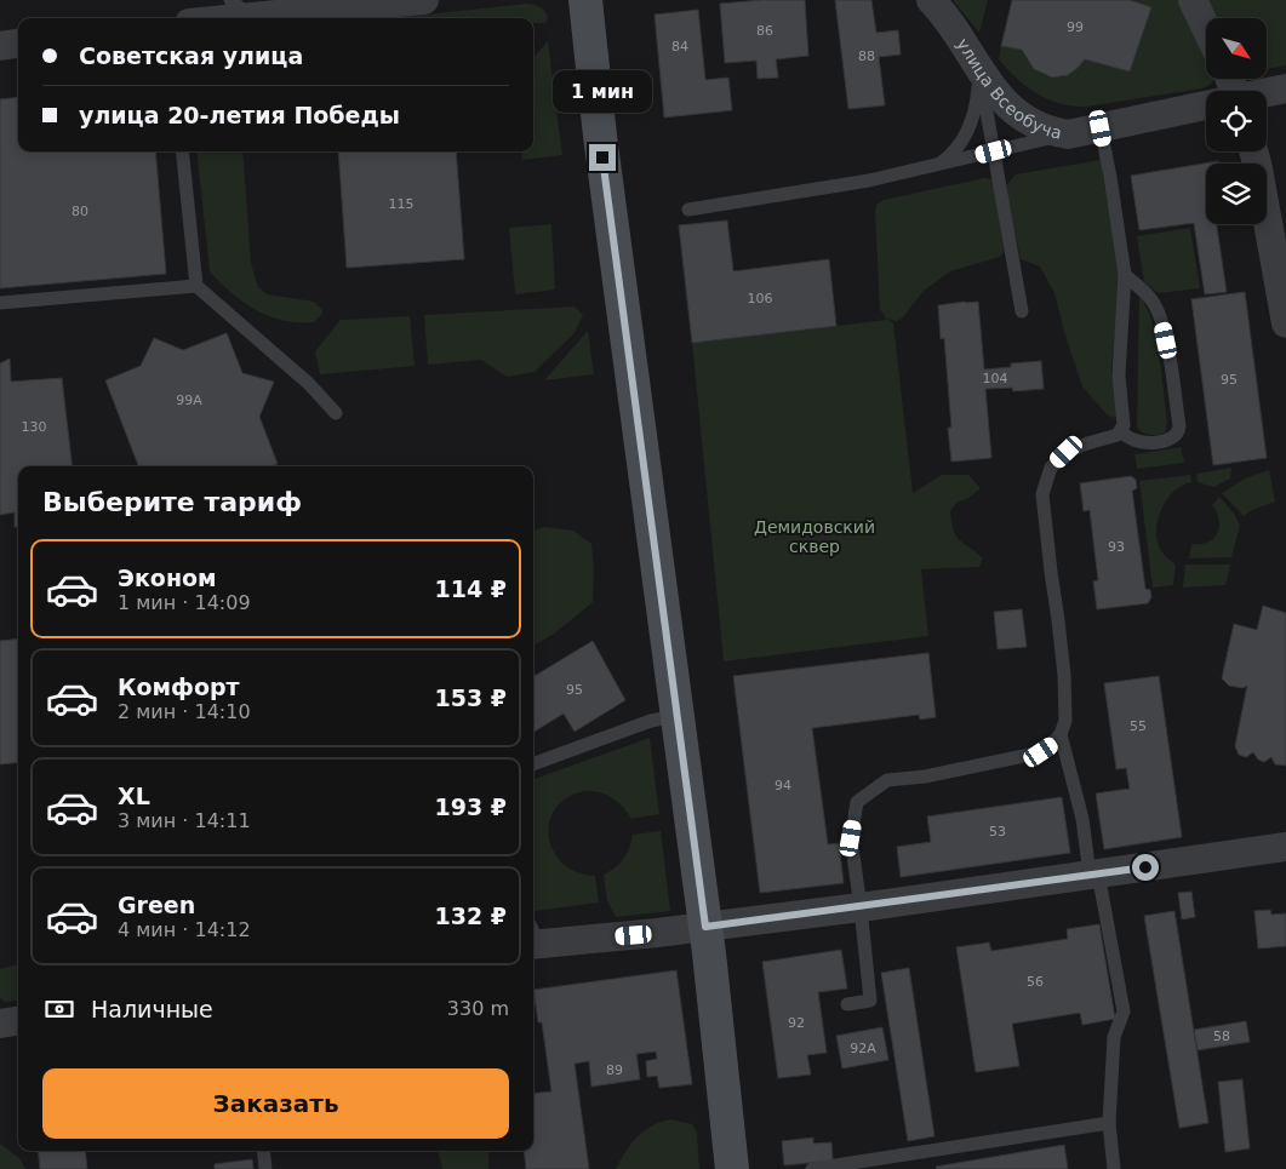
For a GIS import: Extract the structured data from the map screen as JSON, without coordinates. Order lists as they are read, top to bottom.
{
  "streets": {
    "street": ["улица Всеобуча"]
  },
  "parks": ["Демидовский сквер"],
  "house_numbers": [
    "99",
    "86",
    "84",
    "88",
    "115",
    "80",
    "106",
    "104",
    "95",
    "99А",
    "130",
    "93",
    "95",
    "55",
    "94",
    "53",
    "56",
    "92",
    "58",
    "92А",
    "89"
  ],
  "north": "bottom right",
  "page": {
    "banner": ["Советская улица", "улица 20-летия Победы"],
    "bubble": "1 мин",
    "heading": "Выберите тариф",
    "list": [
      {
        "name": "Эконом",
        "note": "1 мин · 14:09",
        "value": "114 ₽"
      },
      {
        "name": "Комфорт",
        "note": "2 мин · 14:10",
        "value": "153 ₽"
      },
      {
        "name": "XL",
        "note": "3 мин · 14:11",
        "value": "193 ₽"
      },
      {
        "name": "Green",
        "note": "4 мин · 14:12",
        "value": "132 ₽"
      }
    ],
    "pay": ["Наличные", "330 m"],
    "buttons": "Заказать"
  }
}
